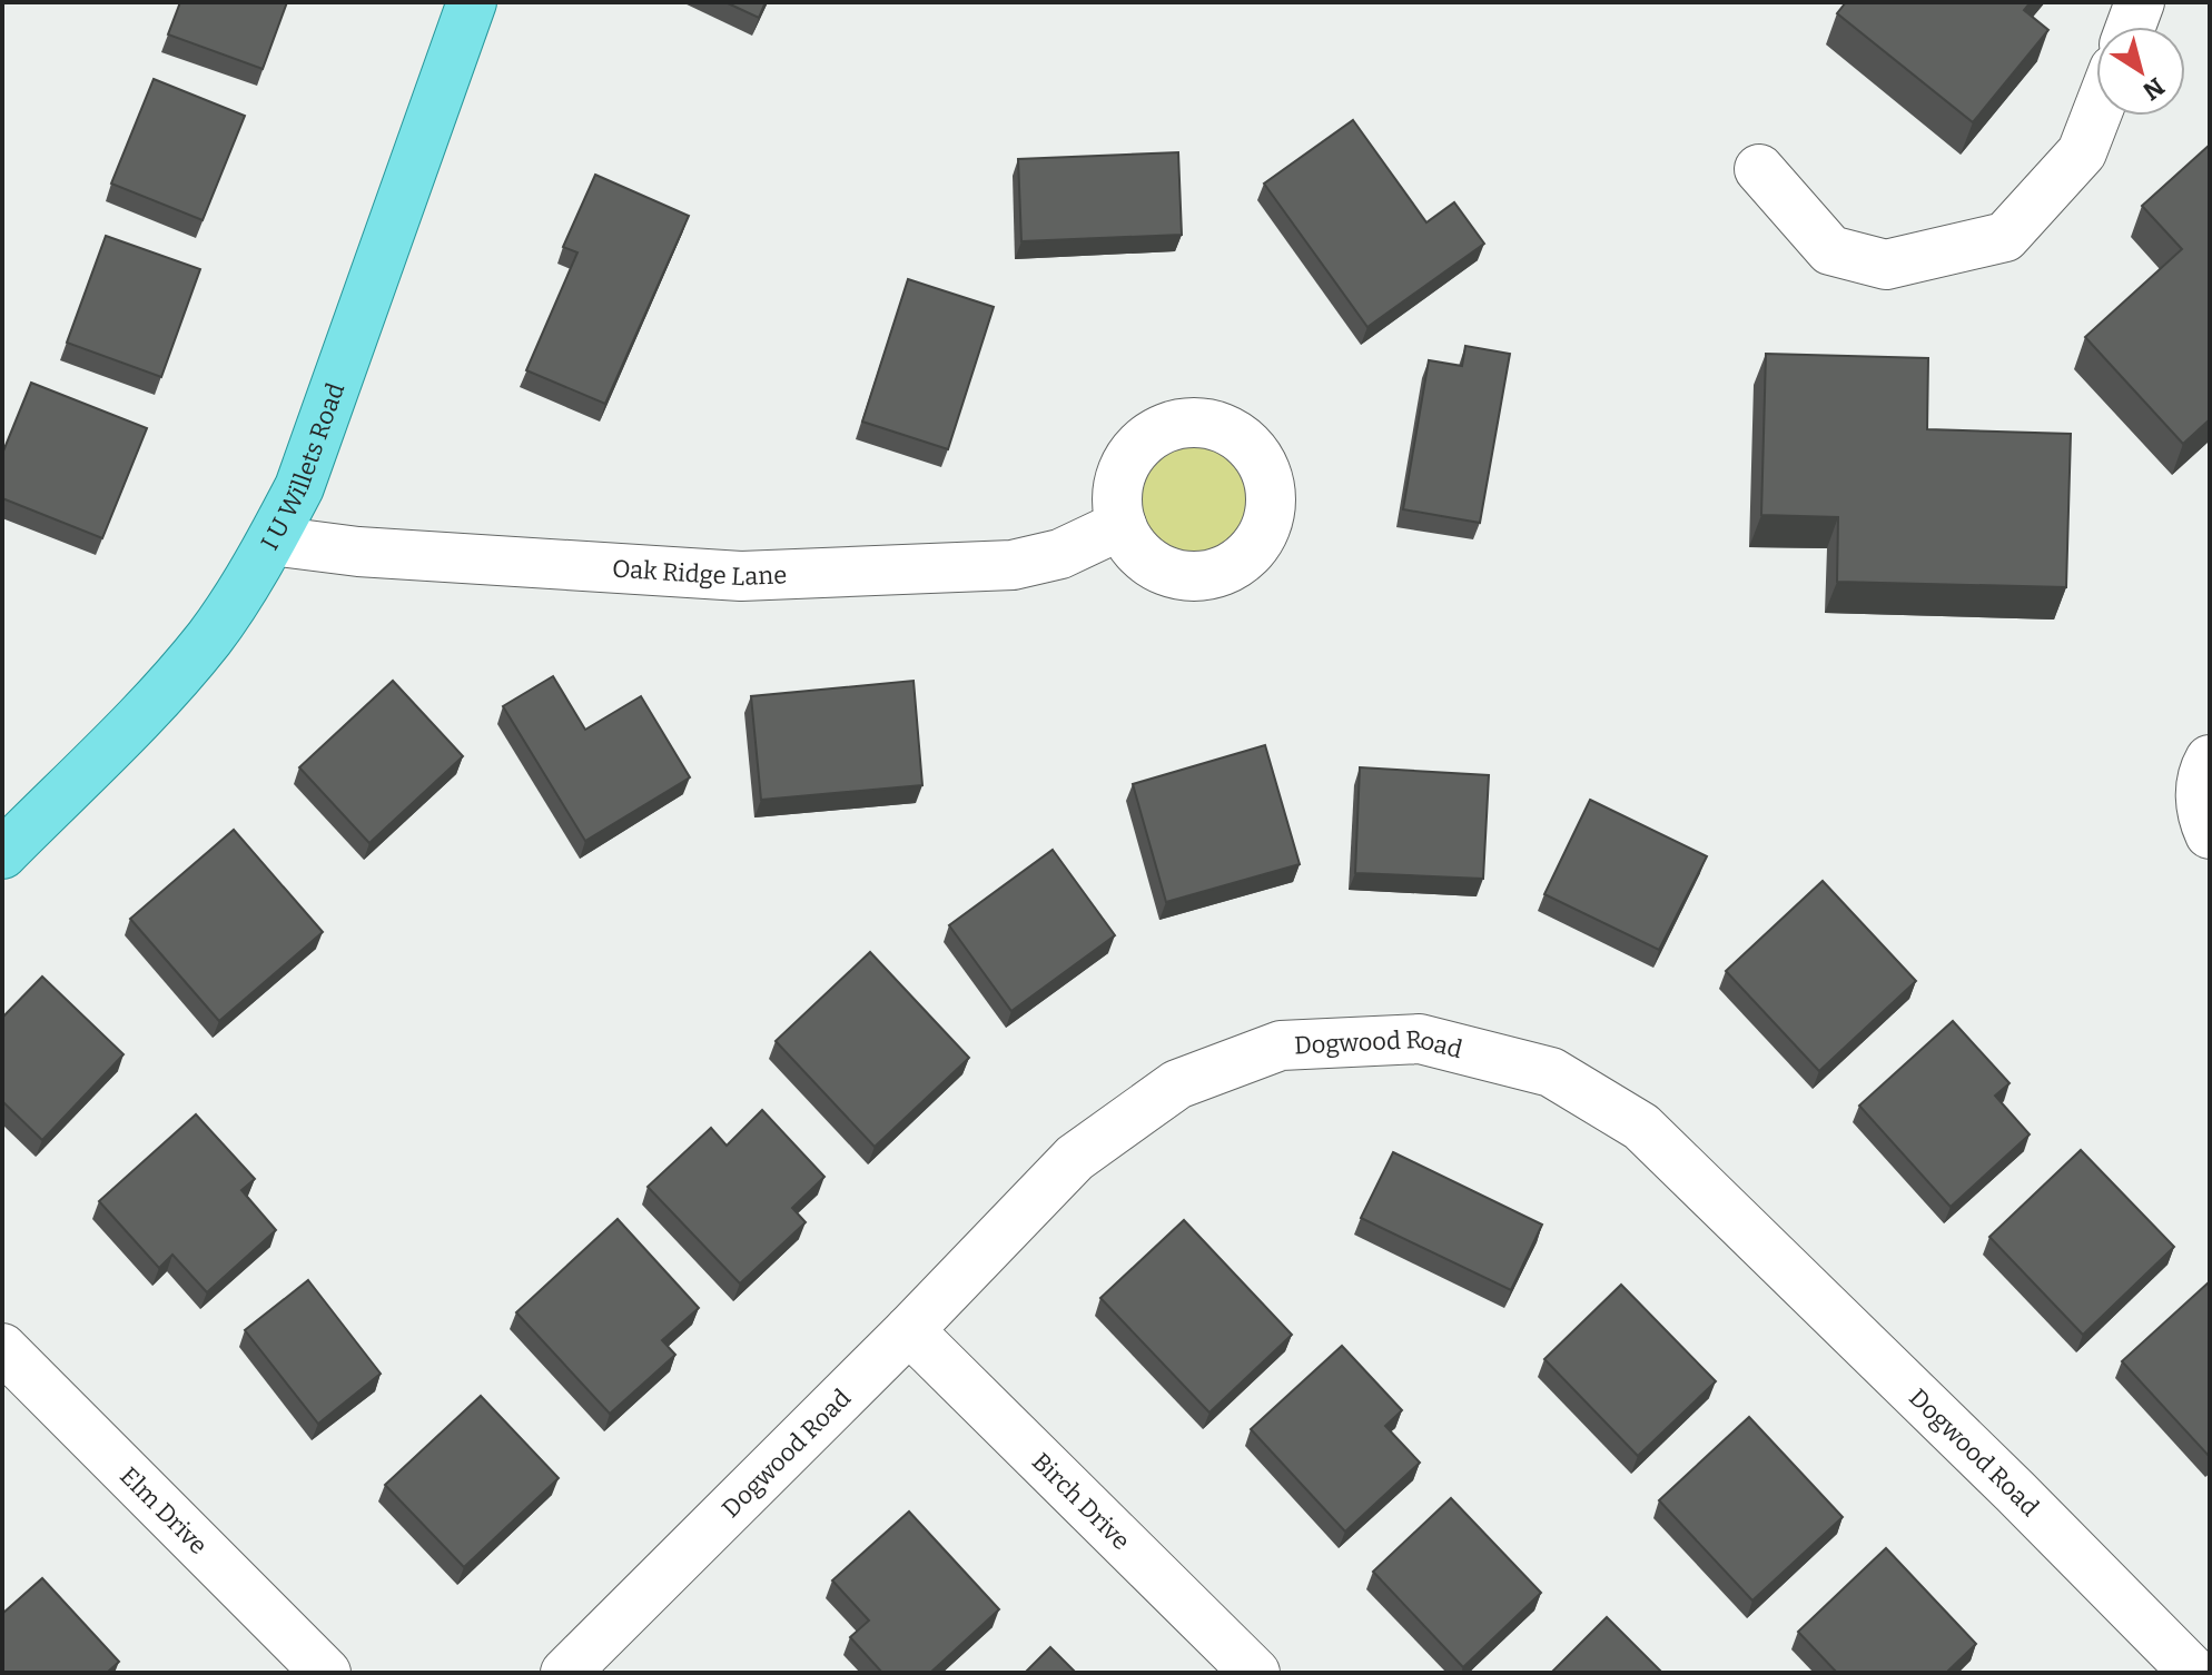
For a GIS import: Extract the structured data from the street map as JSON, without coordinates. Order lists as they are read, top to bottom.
{
  "streets": {
    "main road": ["I U Willets Road"],
    "street": [
      "Oak Ridge Lane",
      "Dogwood Road",
      "Birch Drive",
      "Elm Drive"
    ]
  },
  "crossings": [
    ["I U Willets Road", "Oak Ridge Lane"],
    ["Dogwood Road", "Birch Drive"]
  ],
  "north": "bottom right"
}
